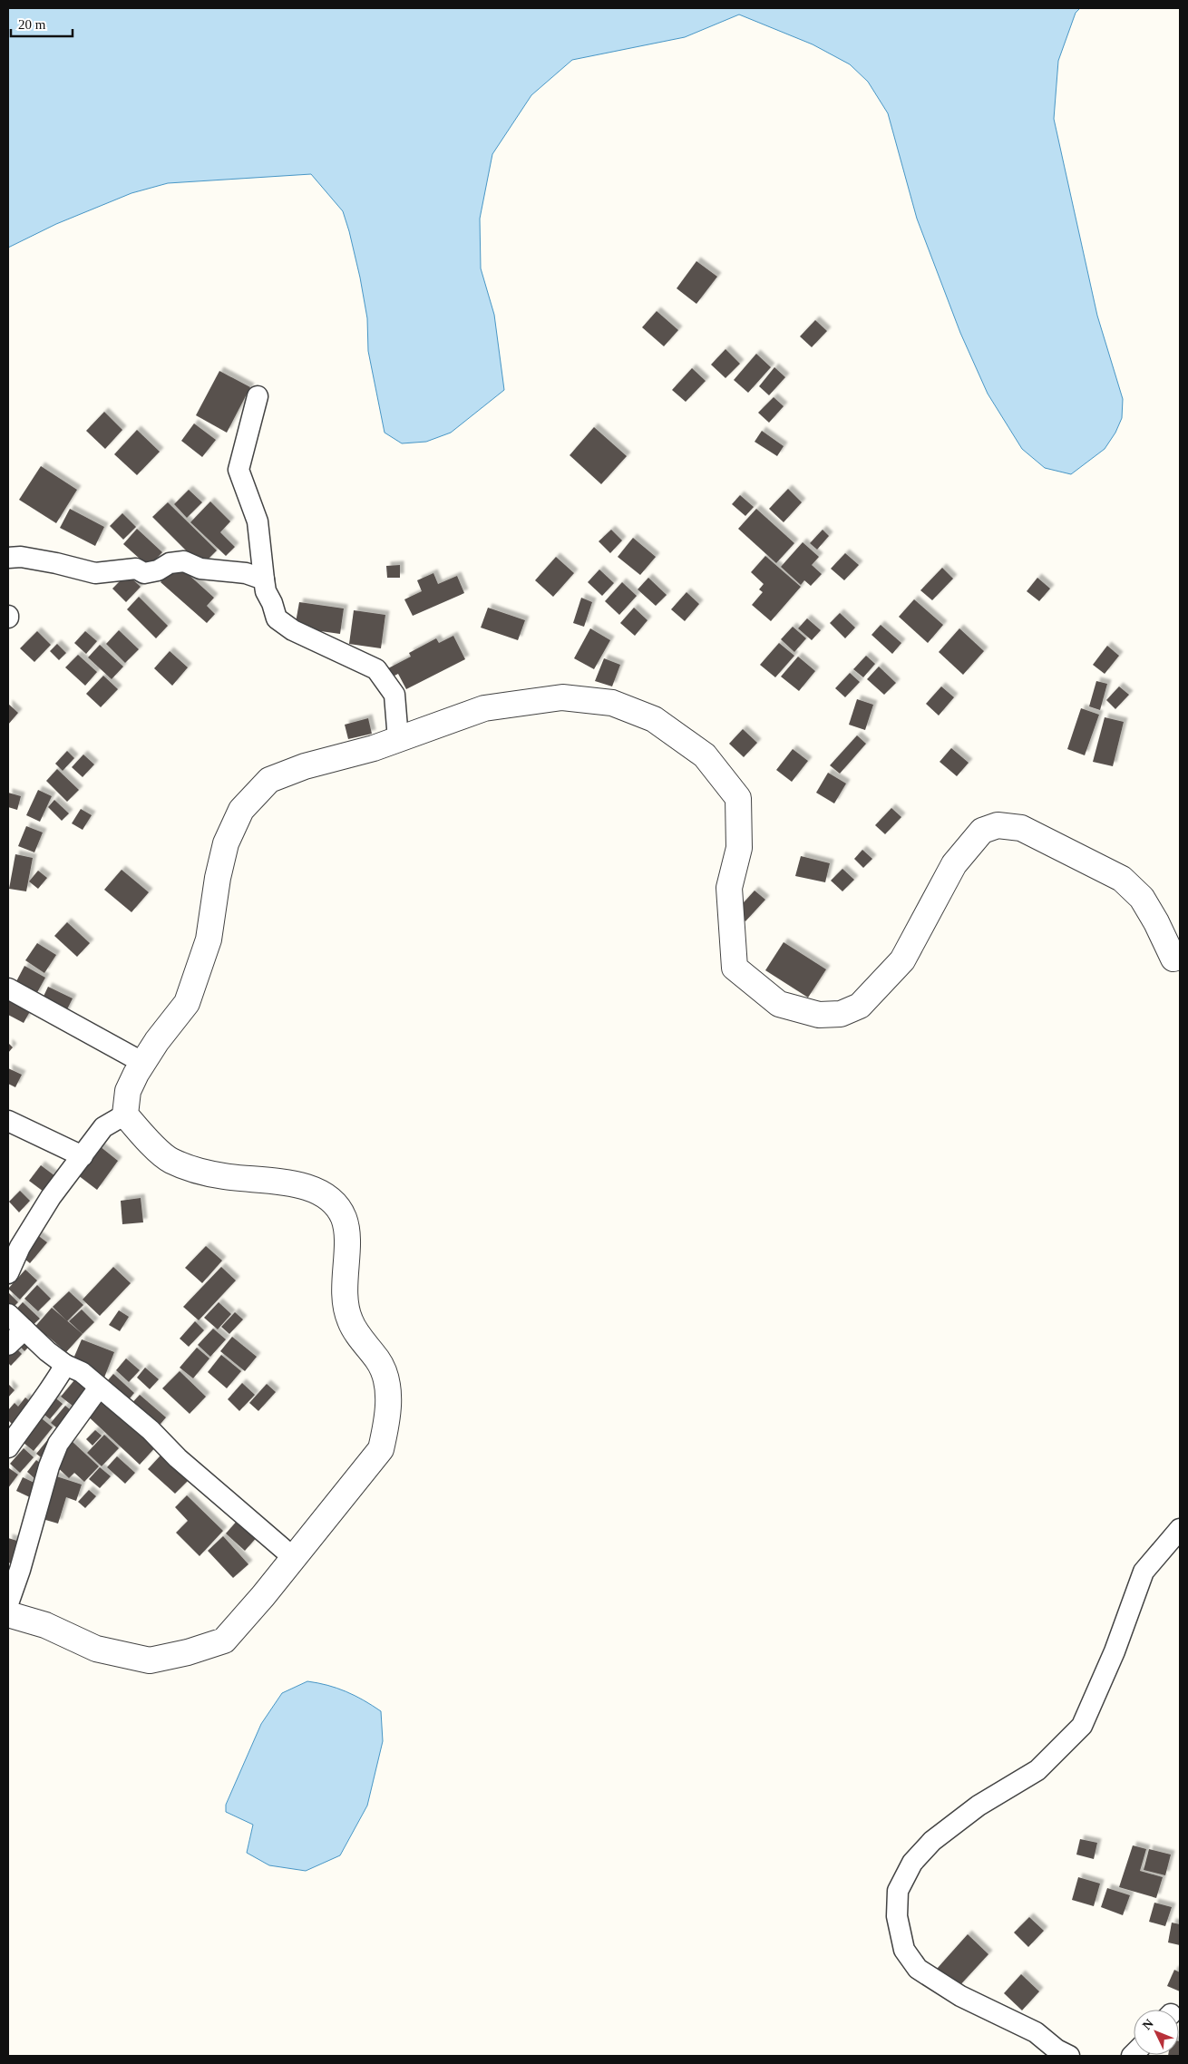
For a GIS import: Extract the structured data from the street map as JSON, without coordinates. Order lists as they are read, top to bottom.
{
  "scale_bar": "20 m",
  "north": "top left"
}
